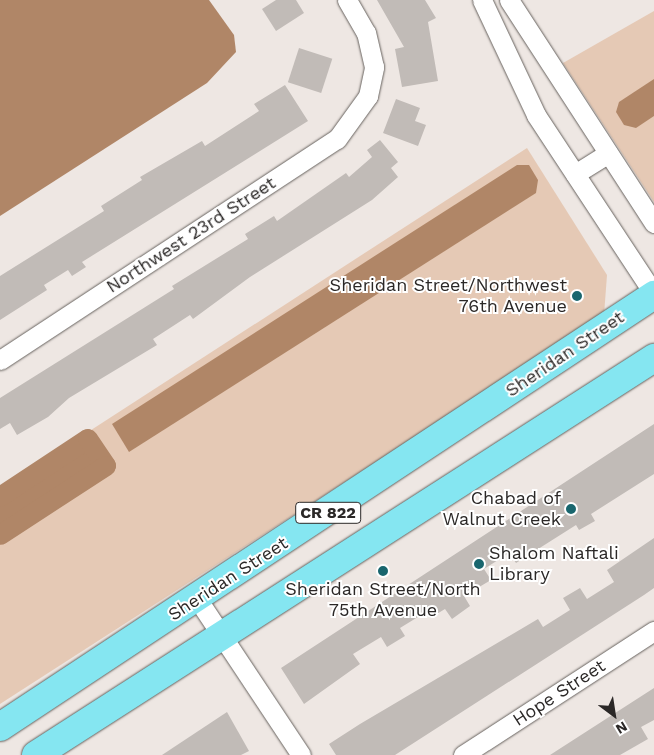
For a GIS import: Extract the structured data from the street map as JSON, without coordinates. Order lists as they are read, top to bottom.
{
  "streets": {
    "main road": ["Sheridan Street", "CR 822"],
    "street": ["Northwest 23rd Street", "Hope Street"]
  },
  "places": [
    "Sheridan Street/Northwest 76th Avenue",
    "Chabad of Walnut Creek",
    "Shalom Naftali Library",
    "Sheridan Street/North 75th Avenue"
  ],
  "north": "bottom right"
}
